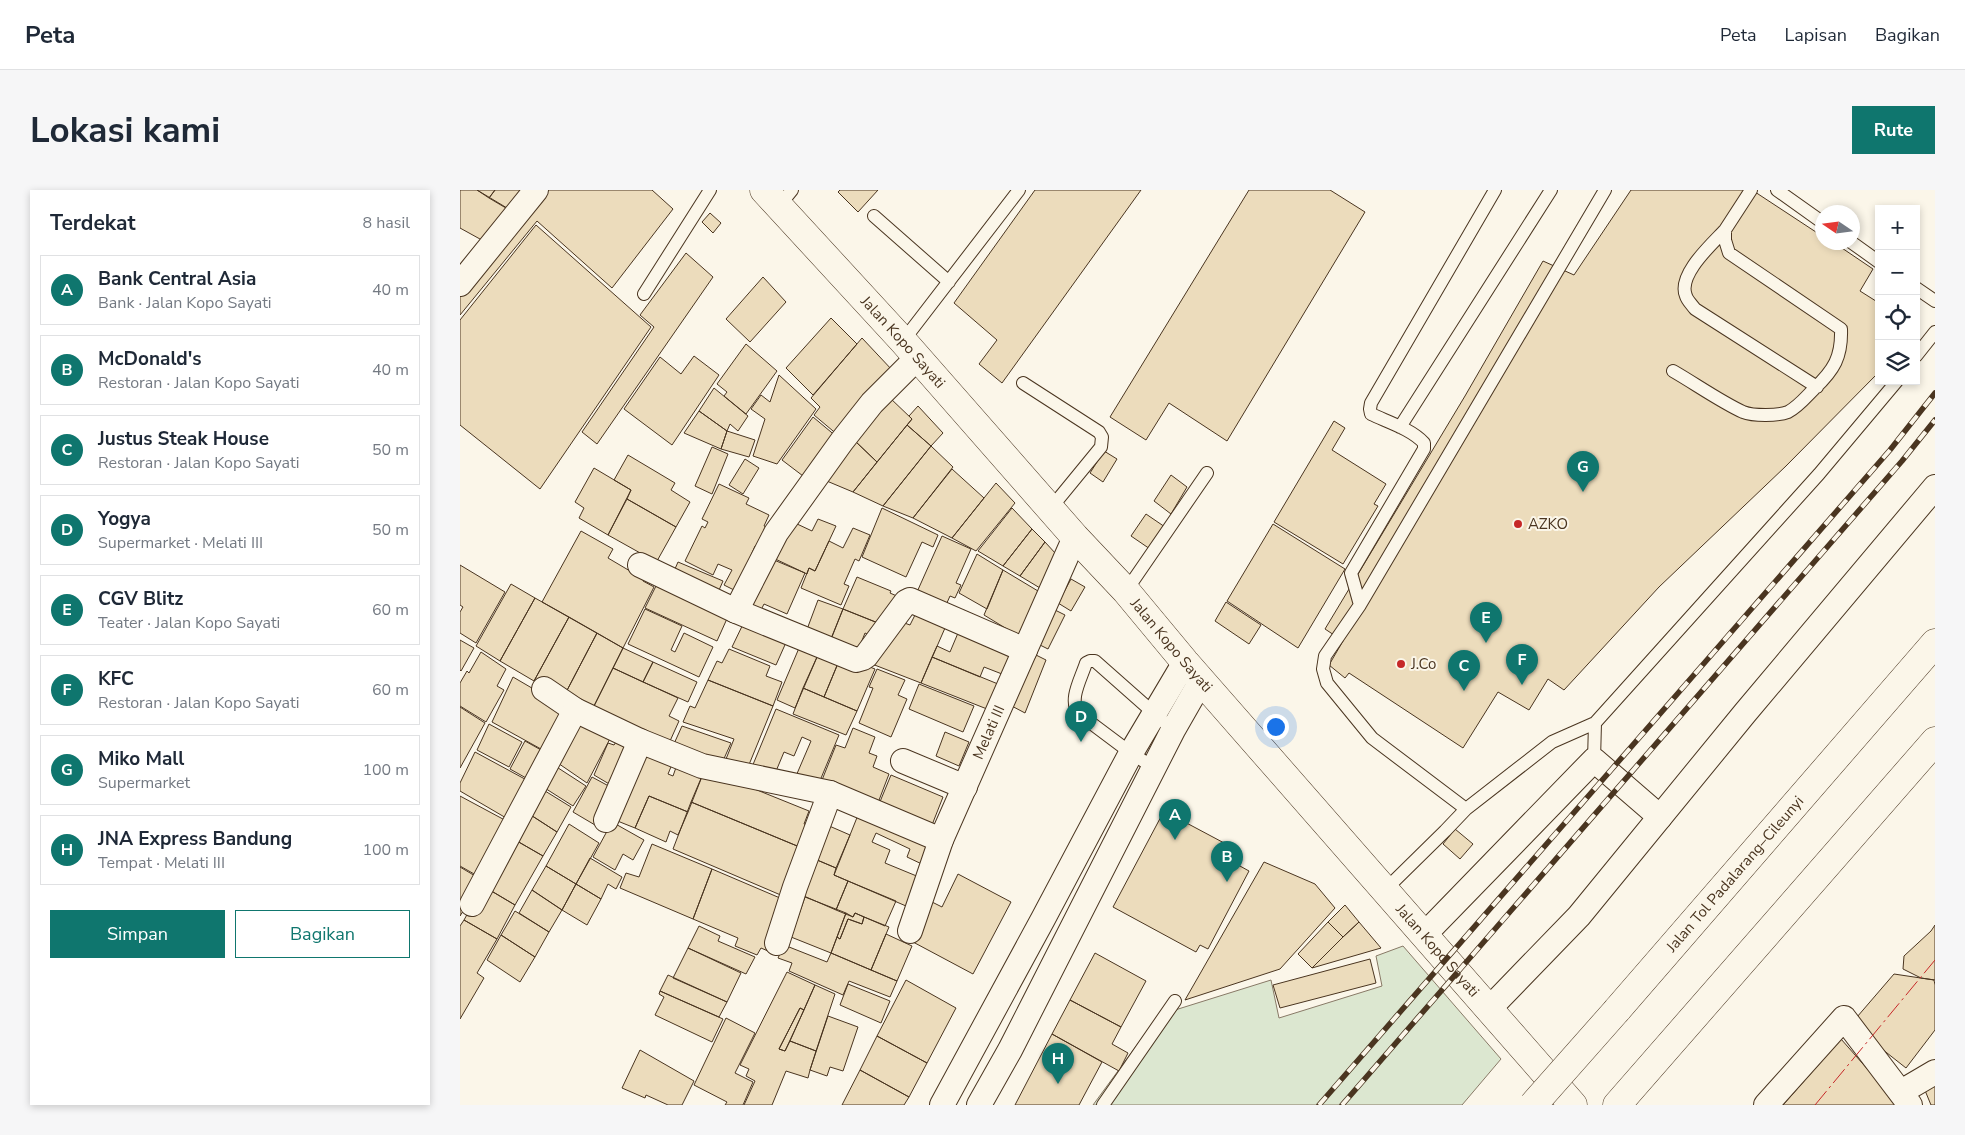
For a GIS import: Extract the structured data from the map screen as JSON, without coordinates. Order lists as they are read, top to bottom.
{
  "streets": {
    "main road": ["Jalan Kopo Sayati", "Jalan Tol Padalarang–Cileunyi"],
    "street": ["Melati III"]
  },
  "crossings": [
    ["Jalan Kopo Sayati", "Melati III"]
  ],
  "places": ["AZKO", "J.Co"],
  "north": "left",
  "page": {
    "header": "Peta",
    "nav": ["Peta", "Lapisan", "Bagikan"],
    "buttons": [
      "Rute",
      ["Simpan", "Bagikan"]
    ],
    "title": "Lokasi kami",
    "heading": ["Terdekat", "8 hasil"],
    "map_buttons": ["+", "−"],
    "list": [
      {
        "mark": "A",
        "name": "Bank Central Asia",
        "note": "Bank · Jalan Kopo Sayati",
        "value": "40 m"
      },
      {
        "mark": "B",
        "name": "McDonald's",
        "note": "Restoran · Jalan Kopo Sayati",
        "value": "40 m"
      },
      {
        "mark": "C",
        "name": "Justus Steak House",
        "note": "Restoran · Jalan Kopo Sayati",
        "value": "50 m"
      },
      {
        "mark": "D",
        "name": "Yogya",
        "note": "Supermarket · Melati III",
        "value": "50 m"
      },
      {
        "mark": "E",
        "name": "CGV Blitz",
        "note": "Teater · Jalan Kopo Sayati",
        "value": "60 m"
      },
      {
        "mark": "F",
        "name": "KFC",
        "note": "Restoran · Jalan Kopo Sayati",
        "value": "60 m"
      },
      {
        "mark": "G",
        "name": "Miko Mall",
        "note": "Supermarket",
        "value": "100 m"
      },
      {
        "mark": "H",
        "name": "JNA Express Bandung",
        "note": "Tempat · Melati III",
        "value": "100 m"
      }
    ],
    "pins": [
      "G",
      "E",
      "F",
      "C",
      "D",
      "A",
      "B",
      "H"
    ]
  }
}
